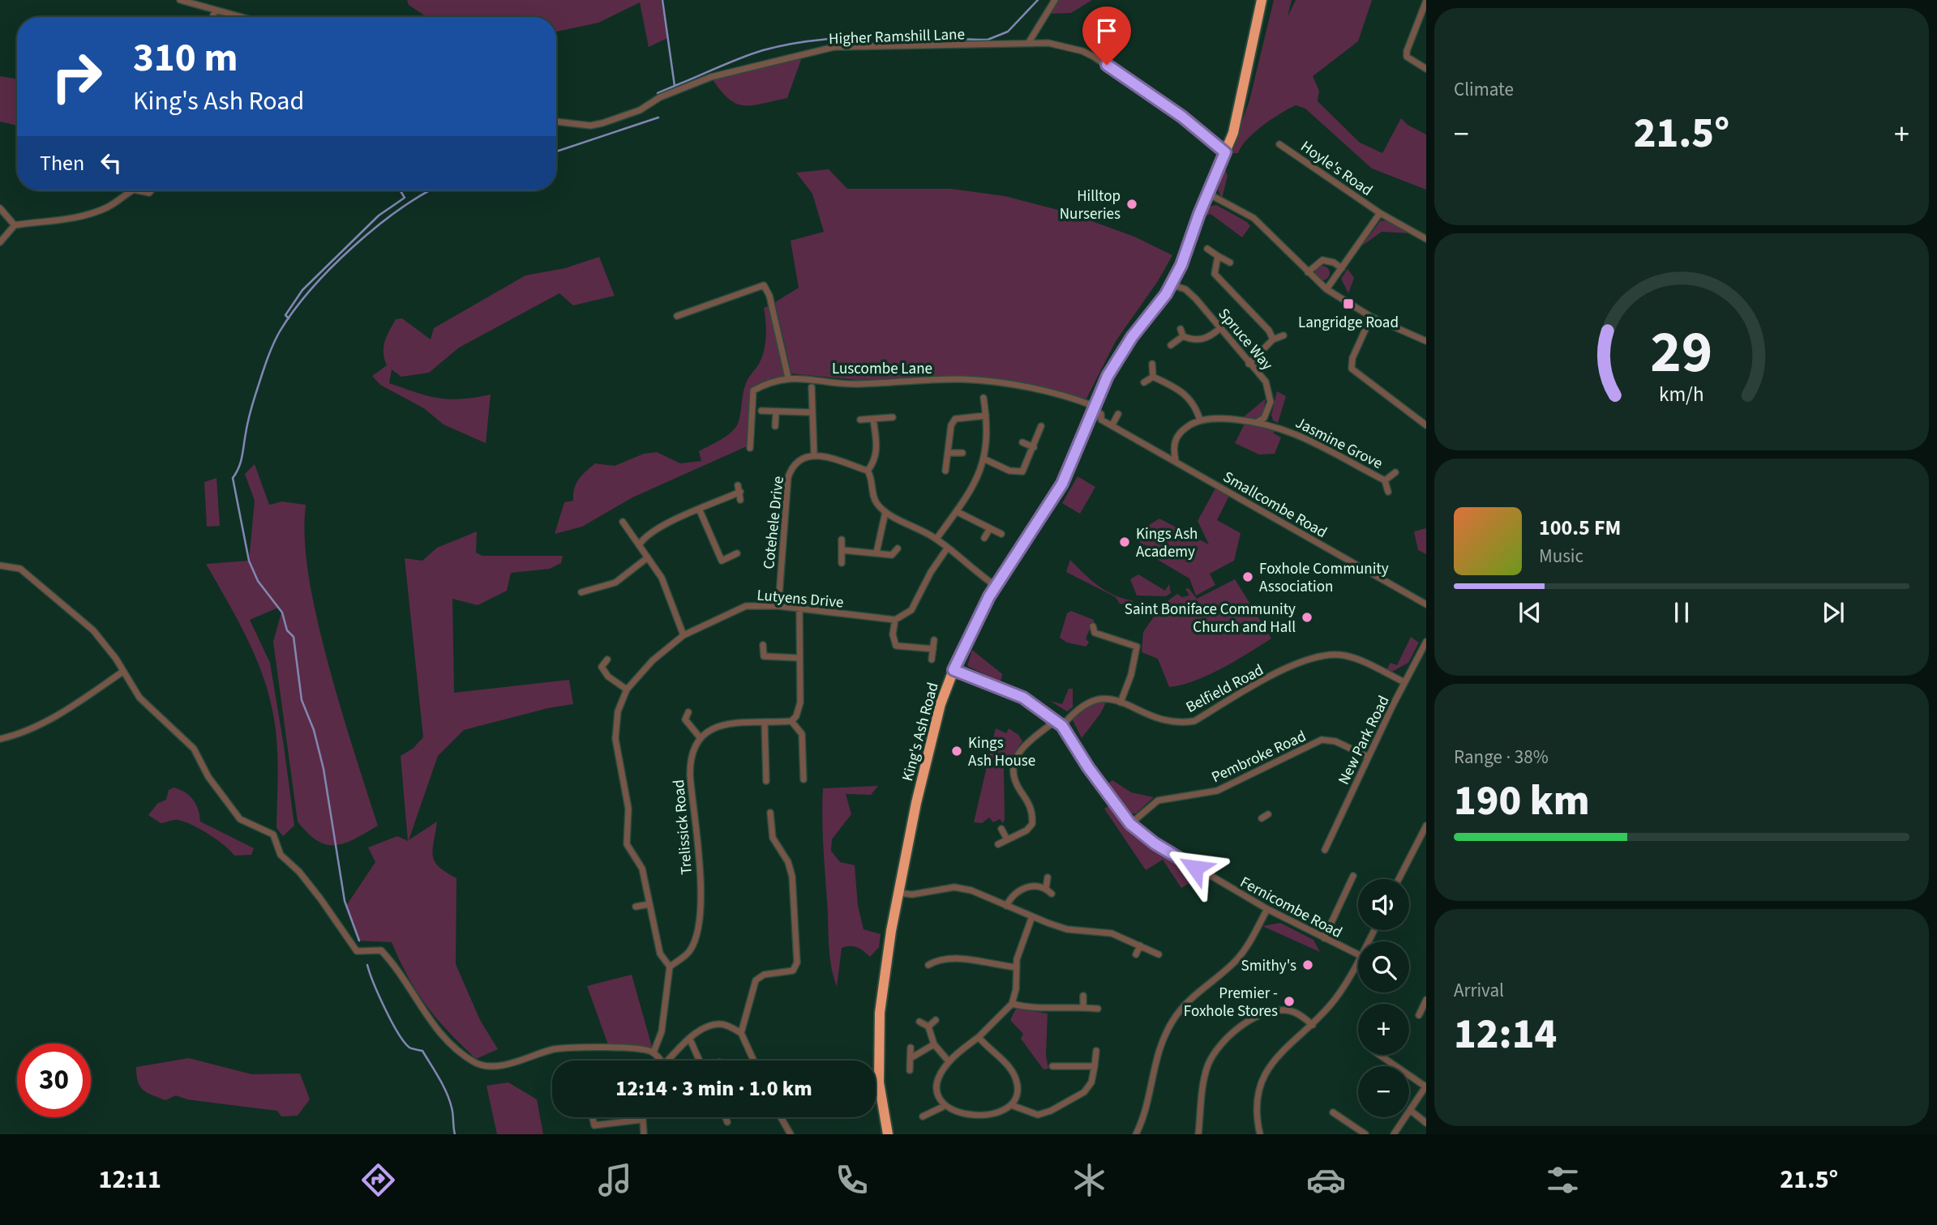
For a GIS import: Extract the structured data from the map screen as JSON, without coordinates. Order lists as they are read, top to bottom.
{
  "streets": {
    "highway": ["King's Ash Road"],
    "street": [
      "Higher Ramshill Lane",
      "Hoyle's Road",
      "Spruce Way",
      "Luscombe Lane",
      "Jasmine Grove",
      "Smallcombe Road",
      "Cotehele Drive",
      "Lutyens Drive",
      "Belfield Road",
      "New Park Road",
      "Pembroke Road",
      "Trelissick Road",
      "Fernicombe Road"
    ]
  },
  "crossings": [
    ["Higher Ramshill Lane", "King's Ash Road"],
    ["Spruce Way", "Jasmine Grove"],
    ["Spruce Way", "King's Ash Road"],
    ["Luscombe Lane", "King's Ash Road"],
    ["Cotehele Drive", "Lutyens Drive"],
    ["Lutyens Drive", "Trelissick Road"],
    ["Belfield Road", "New Park Road"],
    ["Belfield Road", "Fernicombe Road"],
    ["King's Ash Road", "Fernicombe Road"],
    ["New Park Road", "Pembroke Road"],
    ["Pembroke Road", "Fernicombe Road"]
  ],
  "places": {
    "other": [
      "Hilltop Nurseries",
      "Kings Ash Academy",
      "Foxhole Community Association",
      "Saint Boniface Community Church and Hall",
      "Kings Ash House",
      "Smithy's",
      "Premier - Foxhole Stores"
    ],
    "transit": ["Langridge Road"]
  },
  "page": {
    "tile": [
      "Climate",
      ["Range · 38%", "190 km"],
      ["Arrival", "12:14"]
    ],
    "turn": ["310 m", "King's Ash Road"],
    "heat": ["−", "21.5°", "+"],
    "then": "Then",
    "song": ["100.5 FM", "Music"],
    "map_buttons": ["+", "−"],
    "limit": "30",
    "trip": "12:14 · 3 min · 1.0 km",
    "tabs": ["12:11", "21.5°"],
    "gauge": ["29", "km/h"]
  }
}
